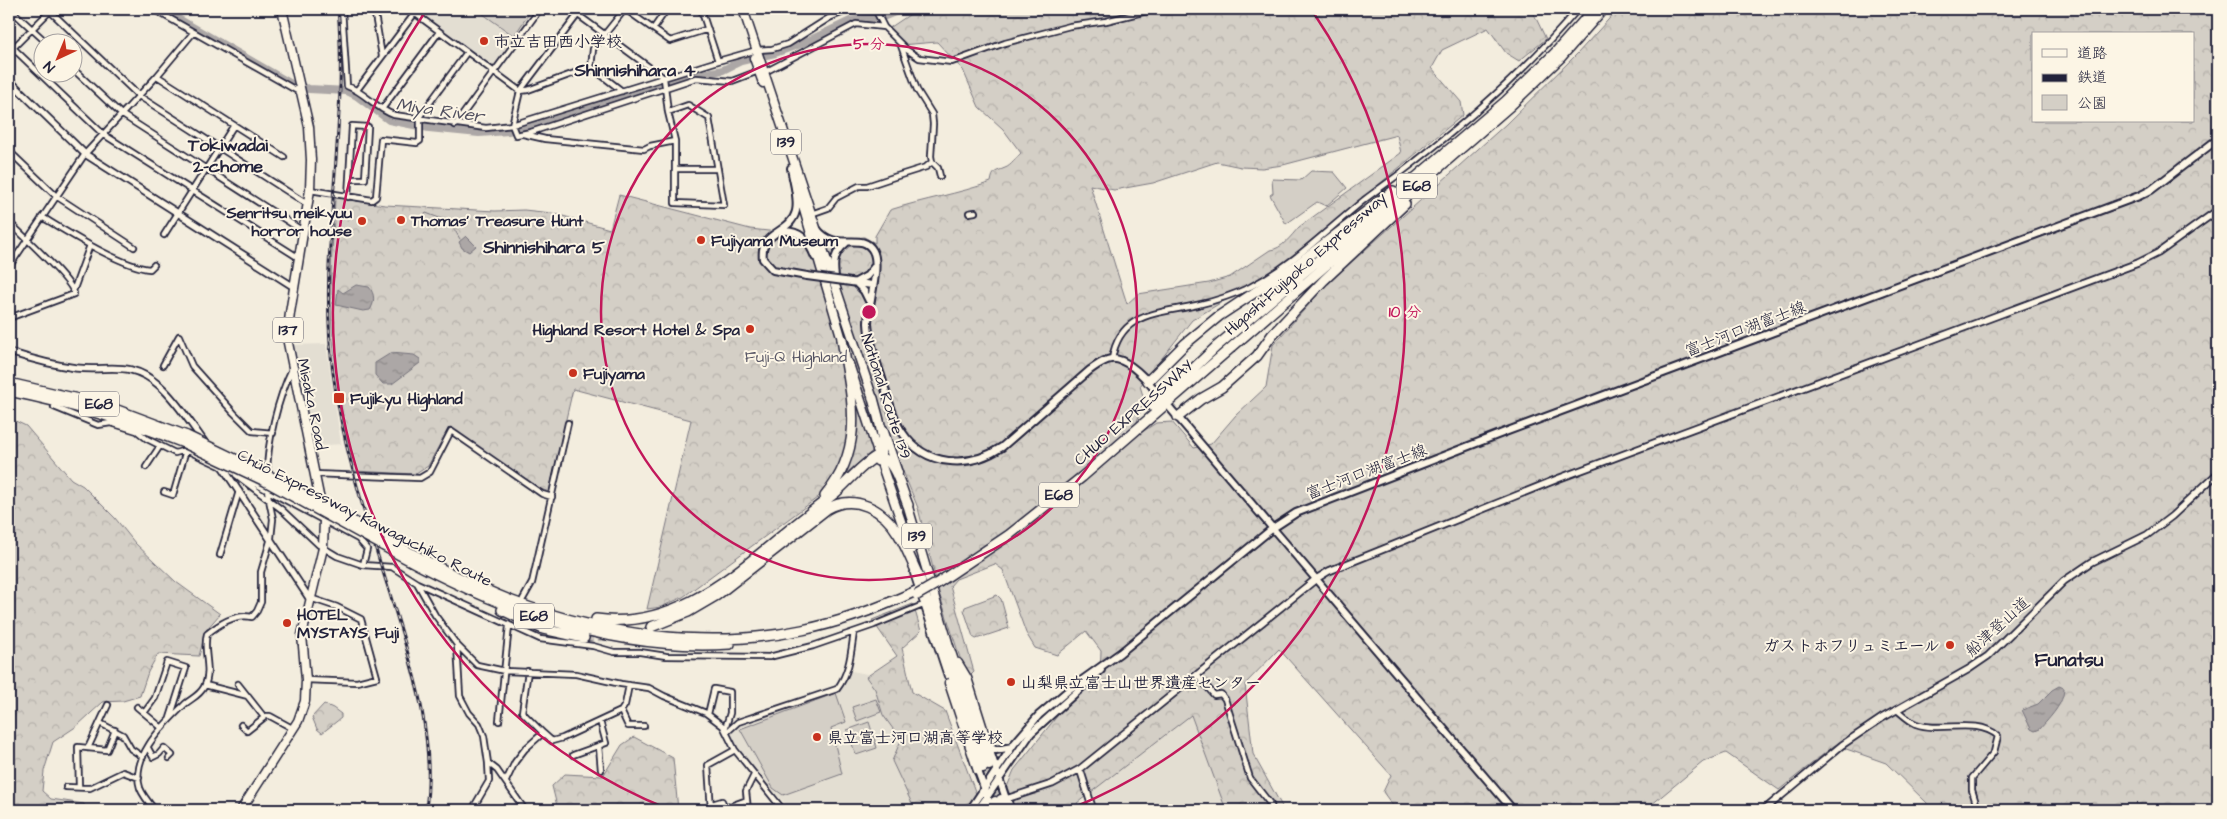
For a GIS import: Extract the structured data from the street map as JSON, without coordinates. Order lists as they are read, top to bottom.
{
  "streets": {
    "highway": [
      "139",
      "E68",
      "Higashi-Fujigoko Expressway",
      "137",
      "National Route 139",
      "Misaka Road",
      "CHUO EXPRESSWAY",
      "Chūō Expressway Kawaguchiko Route"
    ],
    "main road": ["富士河口湖富士線"],
    "street": ["船津登山道"]
  },
  "crossings": [
    ["E68", "Higashi-Fujigoko Expressway"],
    ["Higashi-Fujigoko Expressway", "CHUO EXPRESSWAY"],
    ["富士河口湖富士線", "National Route 139"],
    ["137", "Misaka Road"],
    ["CHUO EXPRESSWAY", "Chūō Expressway Kawaguchiko Route"]
  ],
  "districts": [
    "Shinnishihara 4",
    "Tokiwadai 2-chome",
    "Shinnishihara 5",
    "Funatsu"
  ],
  "water": ["Miya River"],
  "parks": ["Fuji-Q Highland"],
  "places": {
    "other": [
      "市立吉田西小学校",
      "Thomas’ Treasure Hunt",
      "Senritsu meikyuu horror house",
      "Fujiyama Museum",
      "Highland Resort Hotel & Spa",
      "Fujiyama",
      "HOTEL MYSTAYS Fuji",
      "ガストホフリュミエール",
      "山梨県立富士山世界遺産センター",
      "県立富士河口湖高等学校"
    ],
    "transit": ["Fujikyu Highland"]
  },
  "legend": ["道路", "鉄道", "公園"],
  "north": "bottom left",
  "rings": ["5 分", "10 分"]
}
